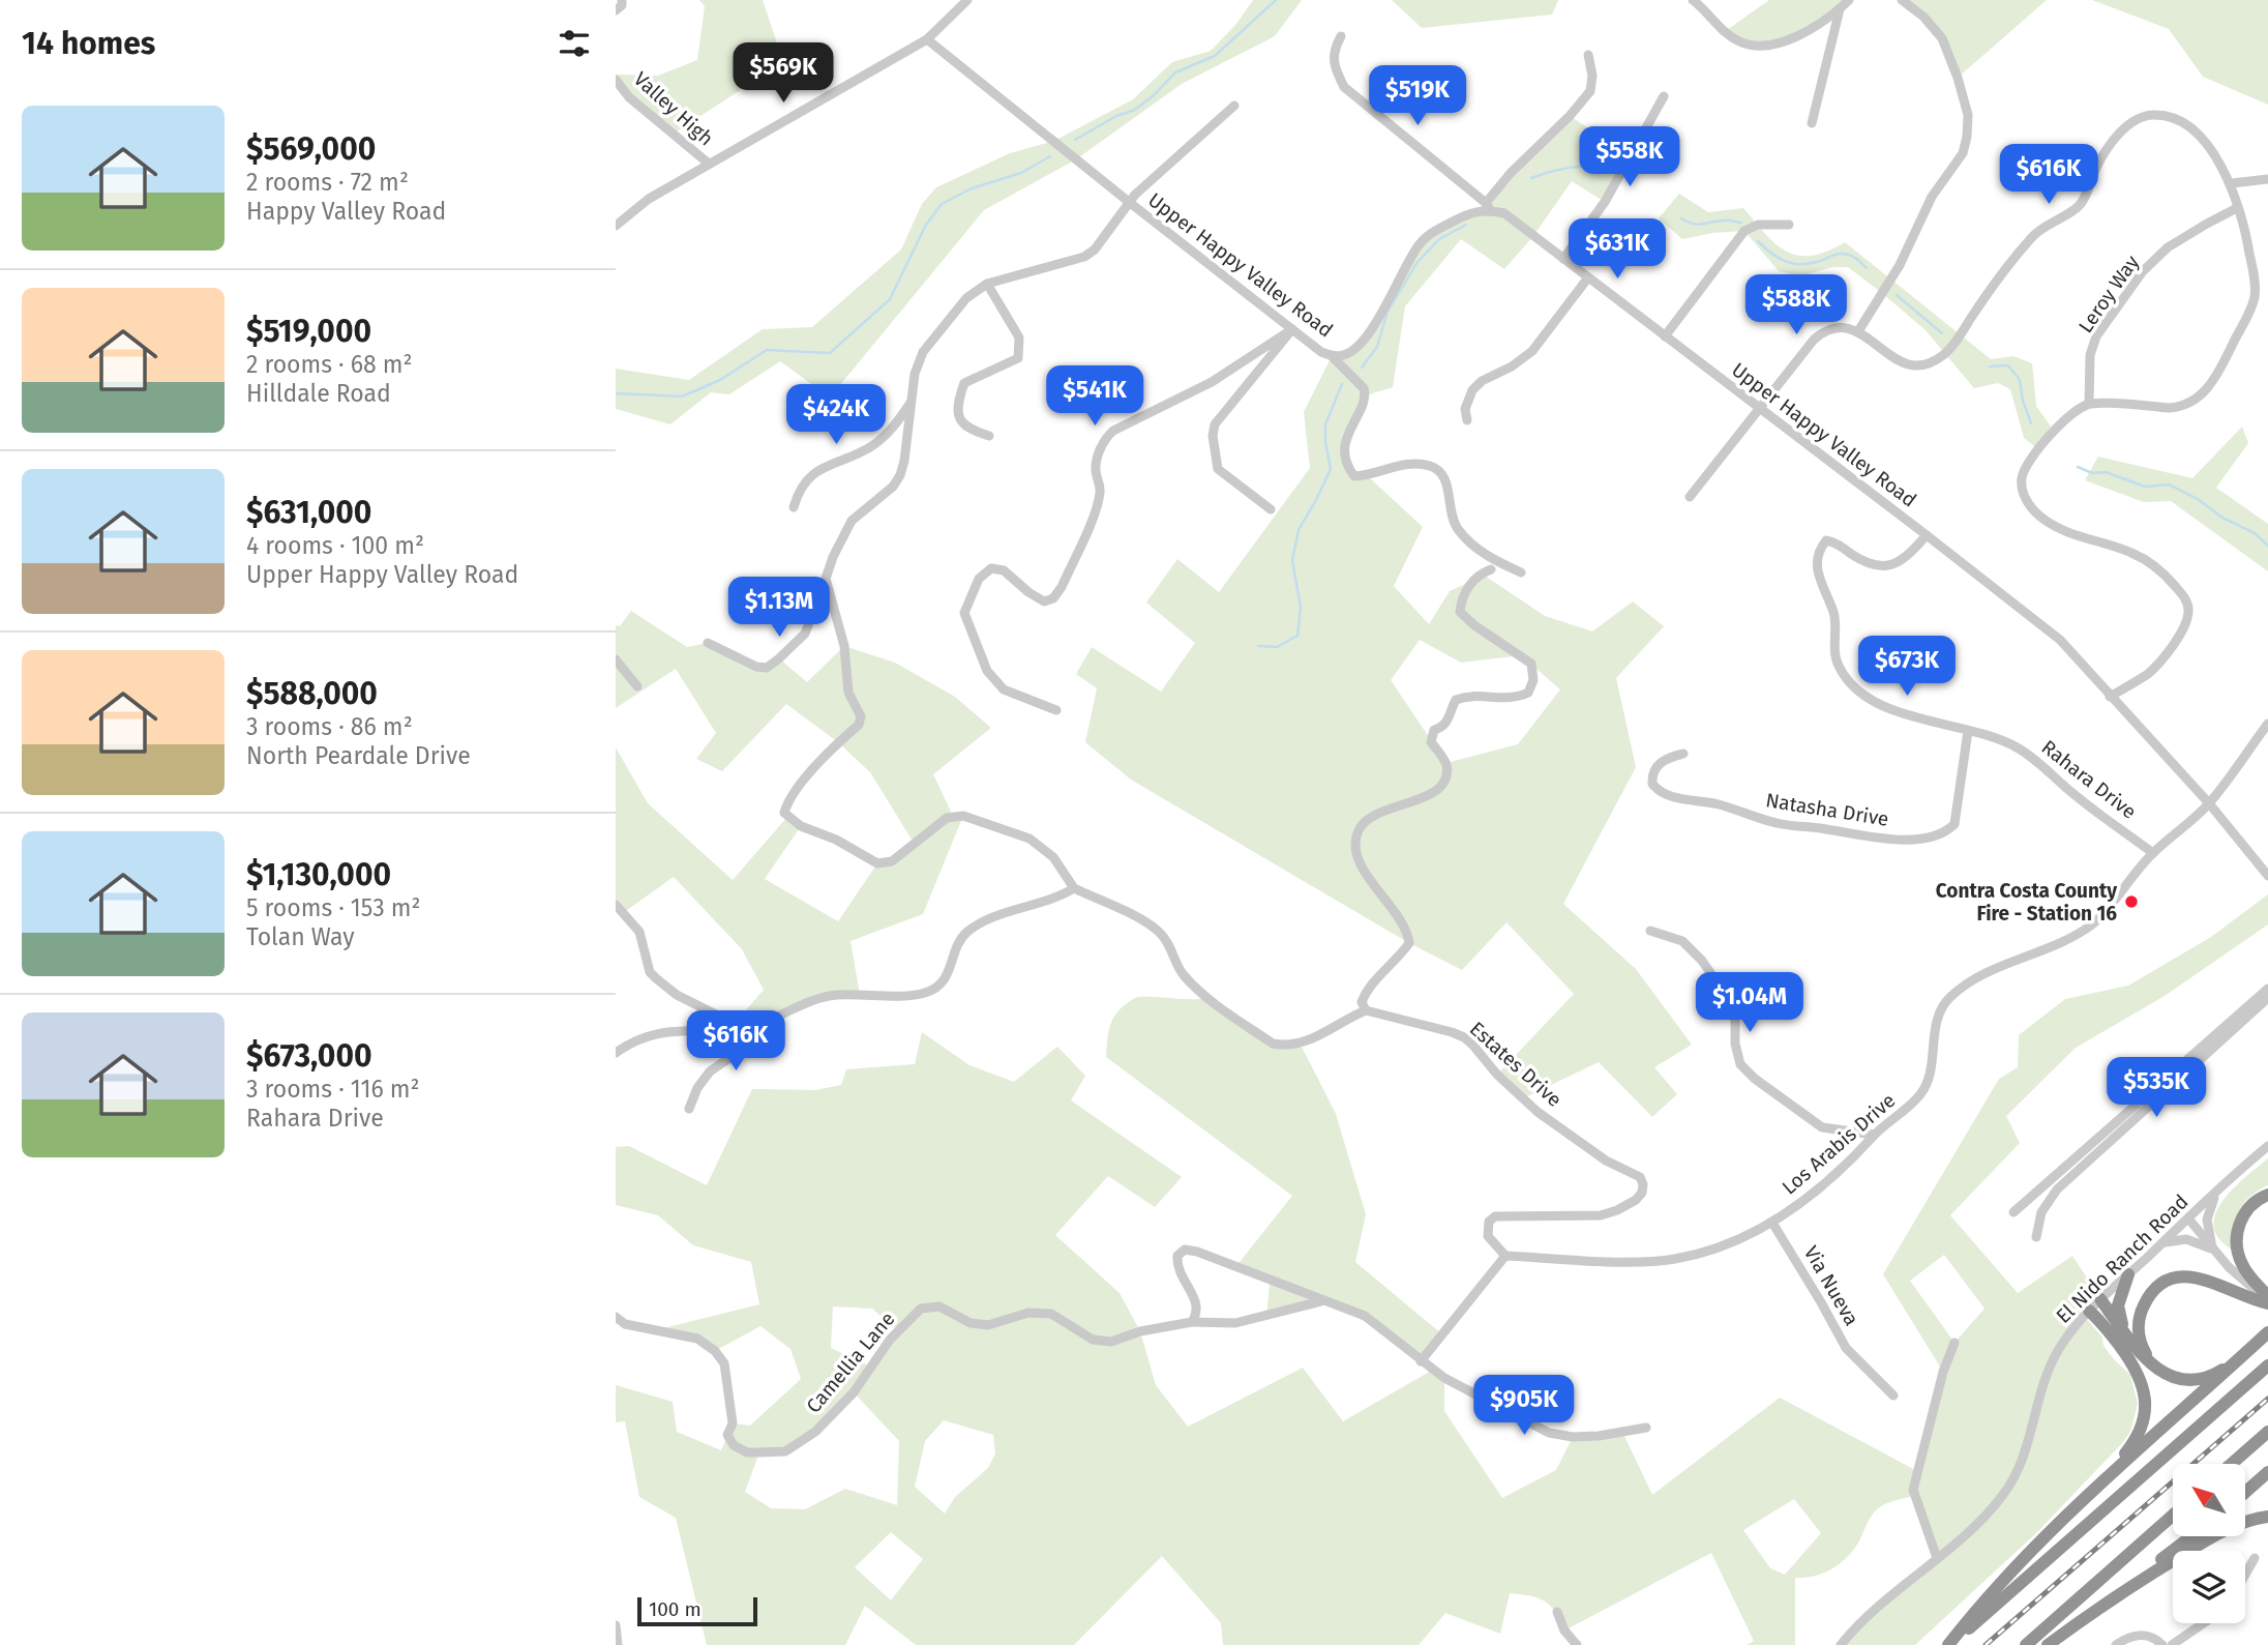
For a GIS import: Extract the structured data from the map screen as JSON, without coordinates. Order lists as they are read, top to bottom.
{
  "streets": {
    "street": [
      "Valley High",
      "Upper Happy Valley Road",
      "Leroy Way",
      "Rahara Drive",
      "Natasha Drive",
      "Estates Drive",
      "Los Arabis Drive",
      "El Nido Ranch Road",
      "Via Nueva",
      "Camellia Lane"
    ]
  },
  "crossings": [
    ["Upper Happy Valley Road", "Rahara Drive"],
    ["Upper Happy Valley Road", "Los Arabis Drive"],
    ["Rahara Drive", "Natasha Drive"],
    ["Rahara Drive", "Los Arabis Drive"],
    ["Estates Drive", "Los Arabis Drive"],
    ["Los Arabis Drive", "Via Nueva"]
  ],
  "places": ["Contra Costa County Fire - Station 16"],
  "scale_bar": "100 m",
  "north": "top left",
  "page": {
    "heading": "14 homes",
    "price": [
      "$569K",
      "$519K",
      "$558K",
      "$616K",
      "$631K",
      "$588K",
      "$541K",
      "$424K",
      "$1.13M",
      "$673K",
      "$1.04M",
      "$616K",
      "$535K",
      "$905K"
    ],
    "list": [
      {
        "name": "$569,000",
        "note": "2 rooms · 72 m² · Happy Valley Road"
      },
      {
        "name": "$519,000",
        "note": "2 rooms · 68 m² · Hilldale Road"
      },
      {
        "name": "$631,000",
        "note": "4 rooms · 100 m² · Upper Happy Valley Road"
      },
      {
        "name": "$588,000",
        "note": "3 rooms · 86 m² · North Peardale Drive"
      },
      {
        "name": "$1,130,000",
        "note": "5 rooms · 153 m² · Tolan Way"
      },
      {
        "name": "$673,000",
        "note": "3 rooms · 116 m² · Rahara Drive"
      }
    ],
    "scale": "100 m"
  }
}
